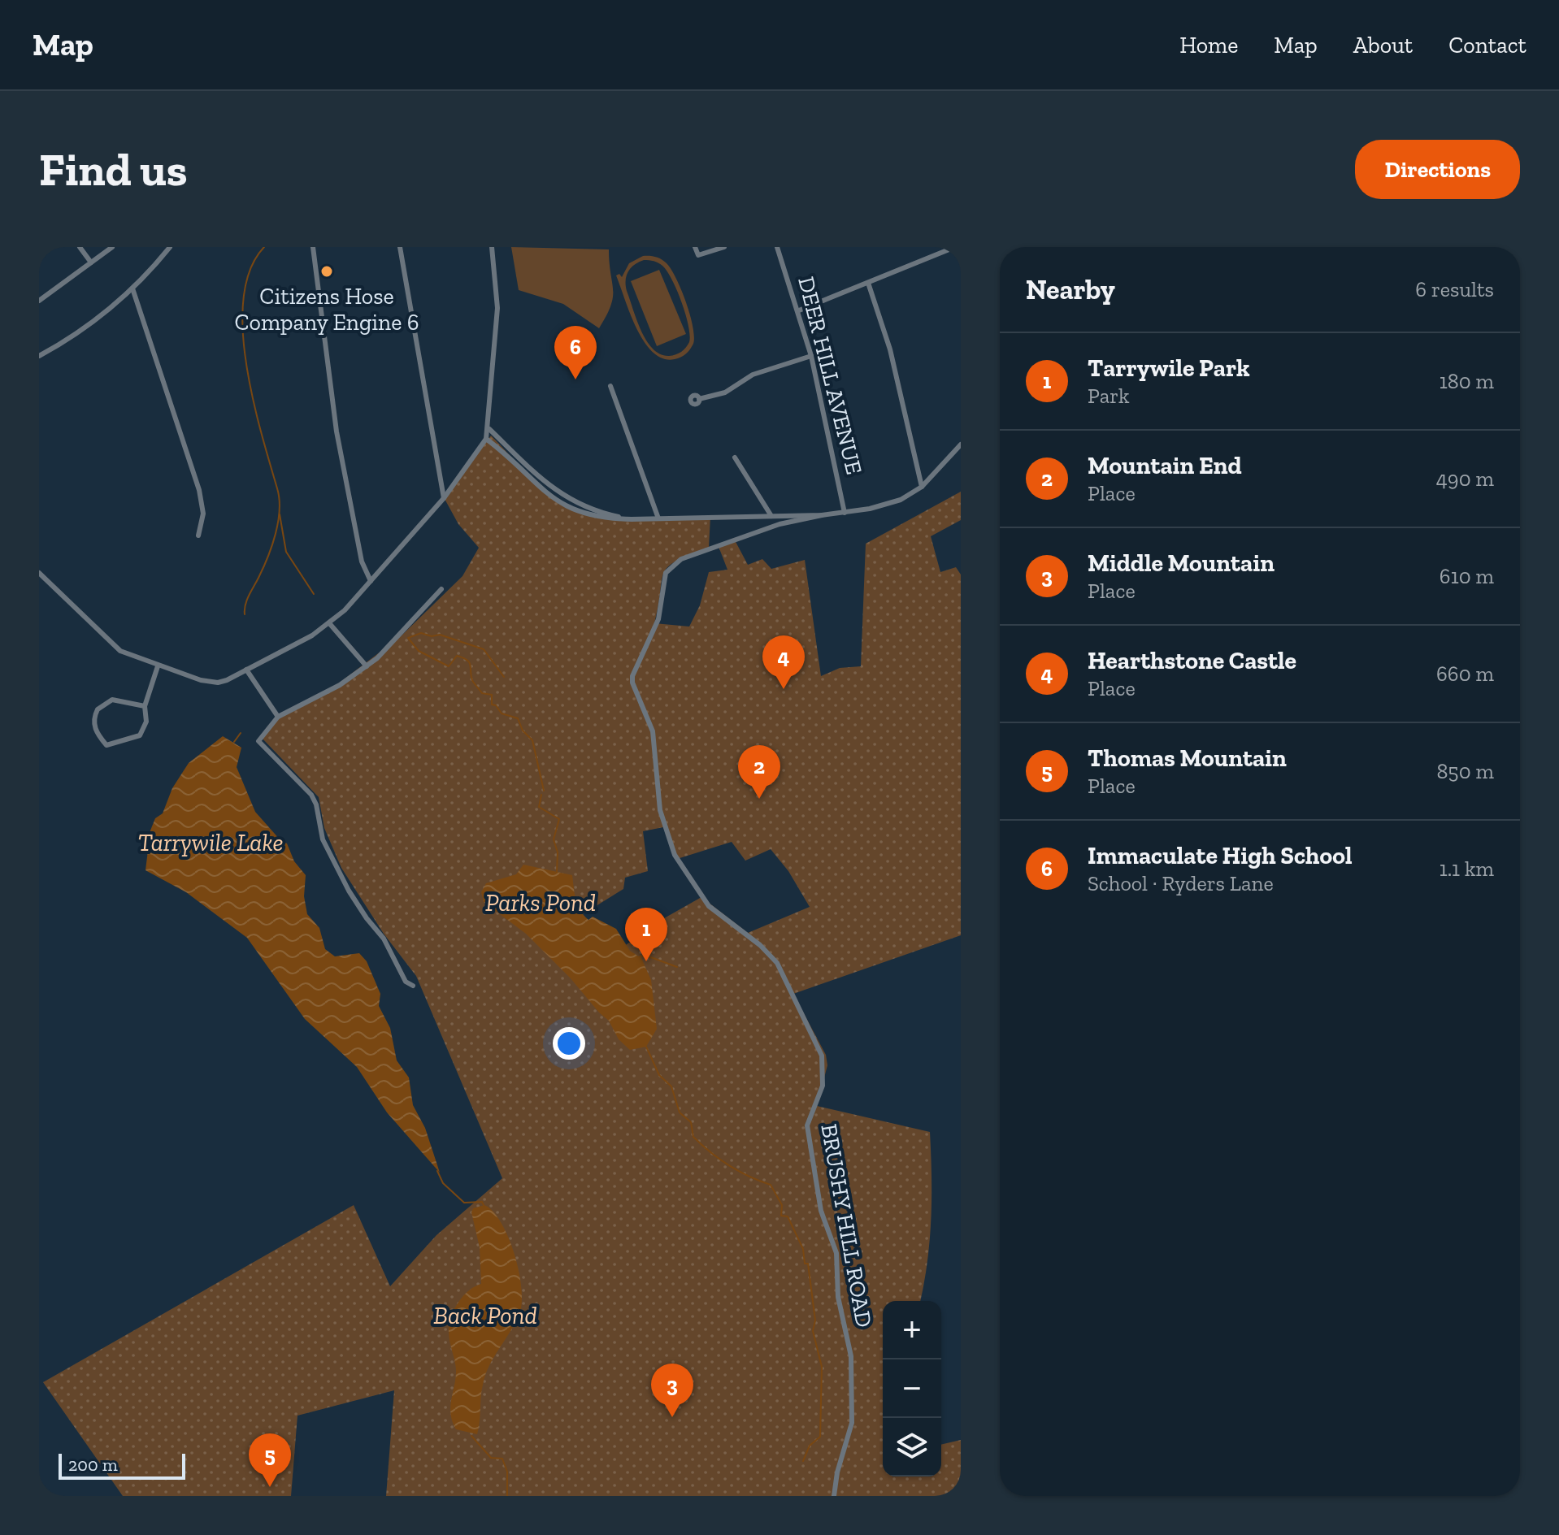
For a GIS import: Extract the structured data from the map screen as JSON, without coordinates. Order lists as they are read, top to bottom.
{
  "streets": {
    "street": ["DEER HILL AVENUE", "BRUSHY HILL ROAD"]
  },
  "water": ["Tarrywile Lake", "Parks Pond", "Back Pond"],
  "places": ["Citizens Hose Company Engine 6"],
  "scale_bar": "200 m",
  "page": {
    "header": "Map",
    "nav": [
      "Home",
      "Map",
      "About",
      "Contact"
    ],
    "buttons": "Directions",
    "title": "Find us",
    "heading": ["Nearby", "6 results"],
    "pins": [
      "6",
      "4",
      "2",
      "1",
      "3",
      "5"
    ],
    "list": [
      {
        "mark": "1",
        "name": "Tarrywile Park",
        "note": "Park",
        "value": "180 m"
      },
      {
        "mark": "2",
        "name": "Mountain End",
        "note": "Place",
        "value": "490 m"
      },
      {
        "mark": "3",
        "name": "Middle Mountain",
        "note": "Place",
        "value": "610 m"
      },
      {
        "mark": "4",
        "name": "Hearthstone Castle",
        "note": "Place",
        "value": "660 m"
      },
      {
        "mark": "5",
        "name": "Thomas Mountain",
        "note": "Place",
        "value": "850 m"
      },
      {
        "mark": "6",
        "name": "Immaculate High School",
        "note": "School · Ryders Lane",
        "value": "1.1 km"
      }
    ],
    "map_buttons": ["+", "−"],
    "scale": "200 m"
  }
}
